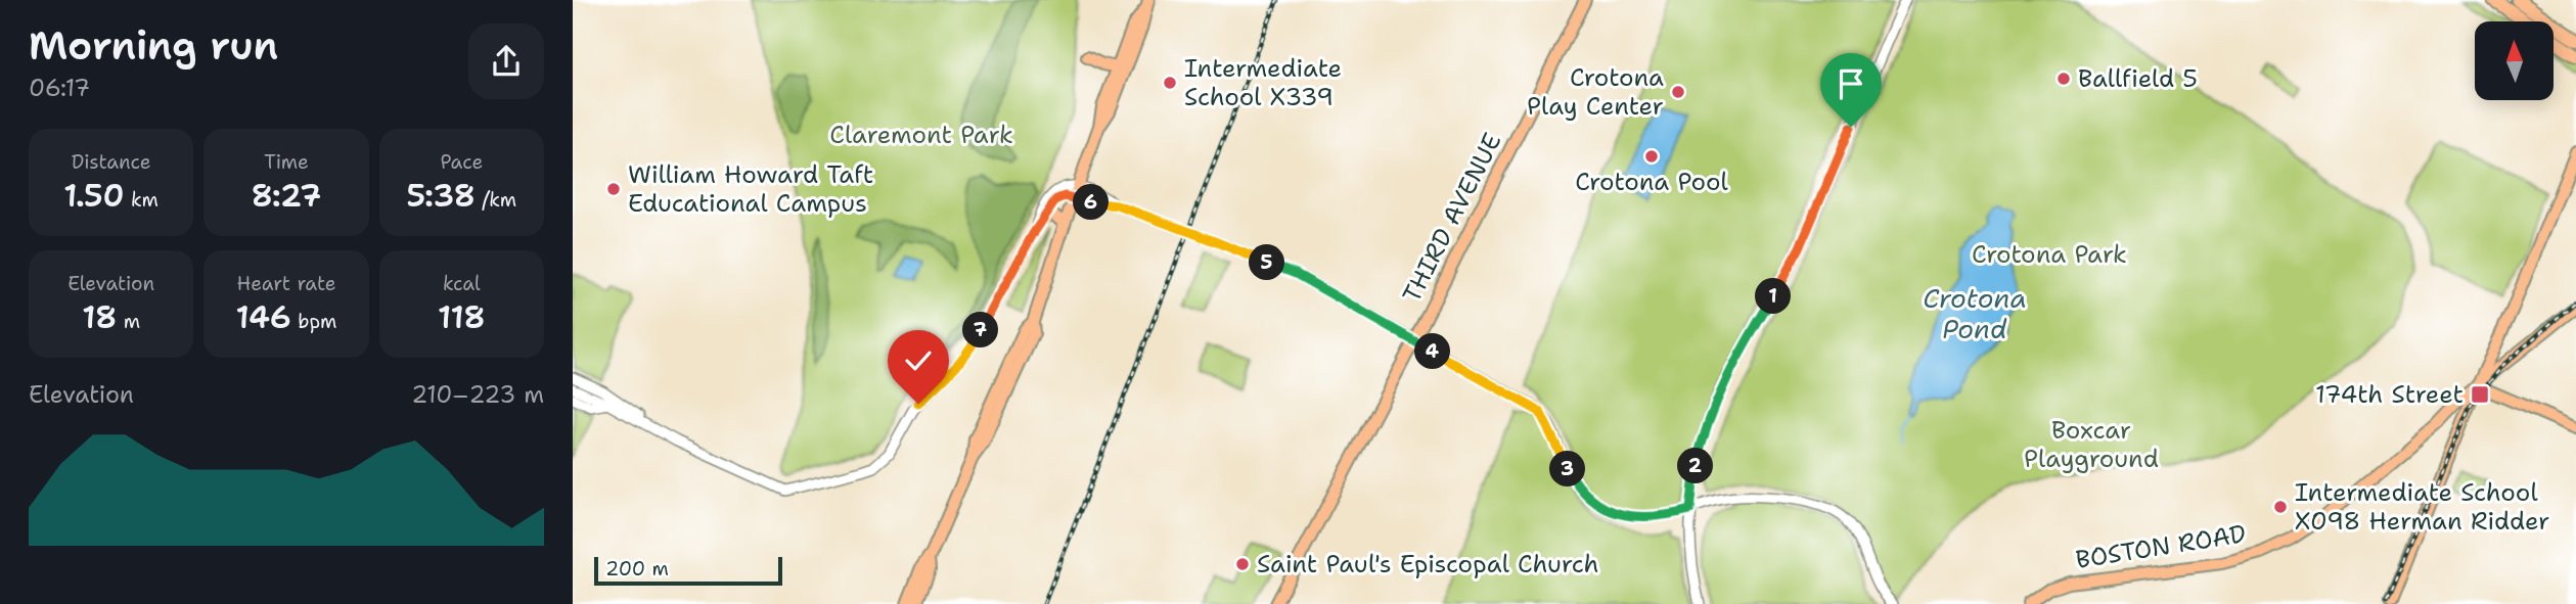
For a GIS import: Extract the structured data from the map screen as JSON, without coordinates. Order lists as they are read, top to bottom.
{
  "streets": {
    "main road": ["THIRD AVENUE", "BOSTON ROAD"]
  },
  "water": ["Crotona Pond"],
  "parks": ["Claremont Park", "Crotona Park", "Boxcar Playground"],
  "places": {
    "other": [
      "Ballfield 5",
      "Intermediate School X339",
      "Crotona Play Center",
      "Crotona Pool",
      "William Howard Taft Educational Campus",
      "Intermediate School X098 Herman Ridder",
      "Saint Paul's Episcopal Church"
    ],
    "transit": ["174th Street"]
  },
  "scale_bar": "200 m",
  "north": "top",
  "page": {
    "heading": ["Morning run", "06:17"],
    "stats": [
      ["Distance", "1.50 km"],
      ["Time", "8:27"],
      ["Pace", "5:38 /km"],
      ["Elevation", "18 m"],
      ["Heart rate", "146 bpm"],
      ["kcal", "118"]
    ],
    "pins": [
      "6",
      "5",
      "1",
      "7",
      "4",
      "2",
      "3"
    ],
    "chart": ["Elevation", "210–223 m"],
    "scale": "200 m"
  }
}
